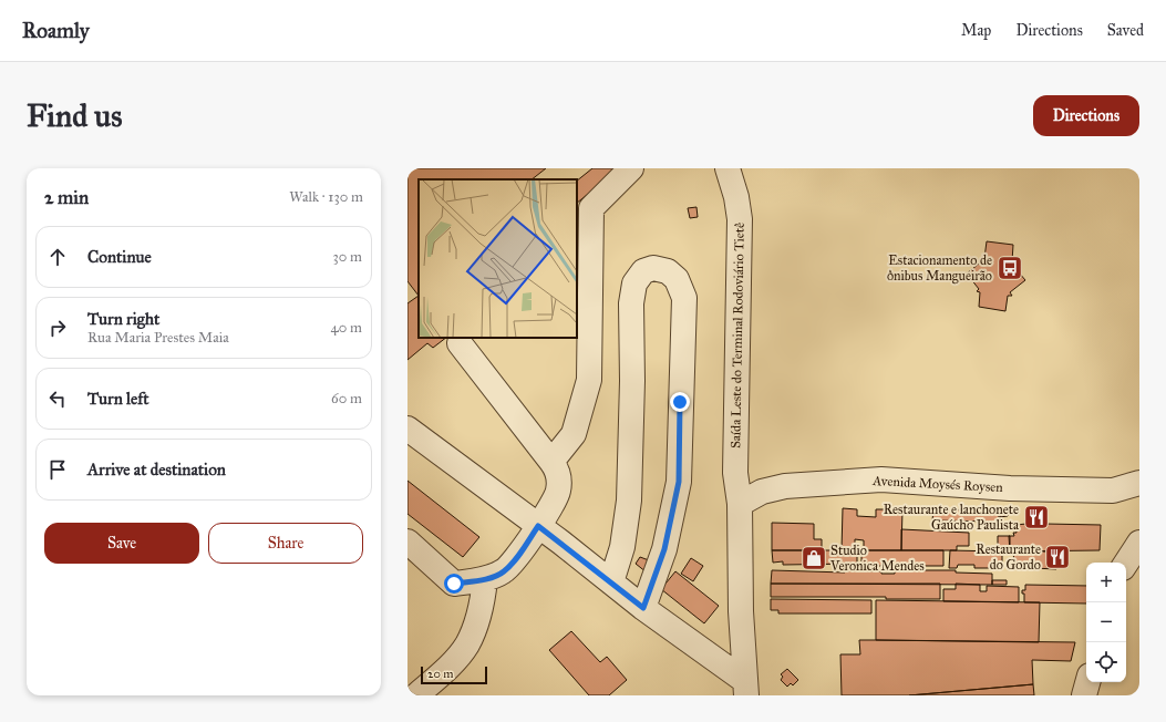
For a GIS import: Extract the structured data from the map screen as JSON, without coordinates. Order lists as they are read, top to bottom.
{
  "streets": {
    "street": ["Saída Leste do Terminal Rodoviário Tietê", "Avenida Moysés Roysen"]
  },
  "crossings": [
    ["Saída Leste do Terminal Rodoviário Tietê", "Avenida Moysés Roysen"]
  ],
  "places": {
    "bus stop": ["Estacionamento de ônibus Mangueirão"],
    "restaurant": ["Restaurante e lanchonete Gaúcho Paulista", "Restaurante do Gordo"],
    "shop": ["Studio Veronica Mendes"]
  },
  "scale_bar": "20 m",
  "page": {
    "header": "Roamly",
    "nav": ["Map", "Directions", "Saved"],
    "buttons": [
      "Directions",
      ["Save", "Share"]
    ],
    "title": "Find us",
    "heading": ["2 min", "Walk · 130 m"],
    "list": [
      ["Continue", "30 m"],
      ["Turn right", "Rua Maria Prestes Maia", "40 m"],
      ["Turn left", "60 m"],
      "Arrive at destination"
    ],
    "map_buttons": ["+", "−"],
    "scale": "20 m"
  }
}
